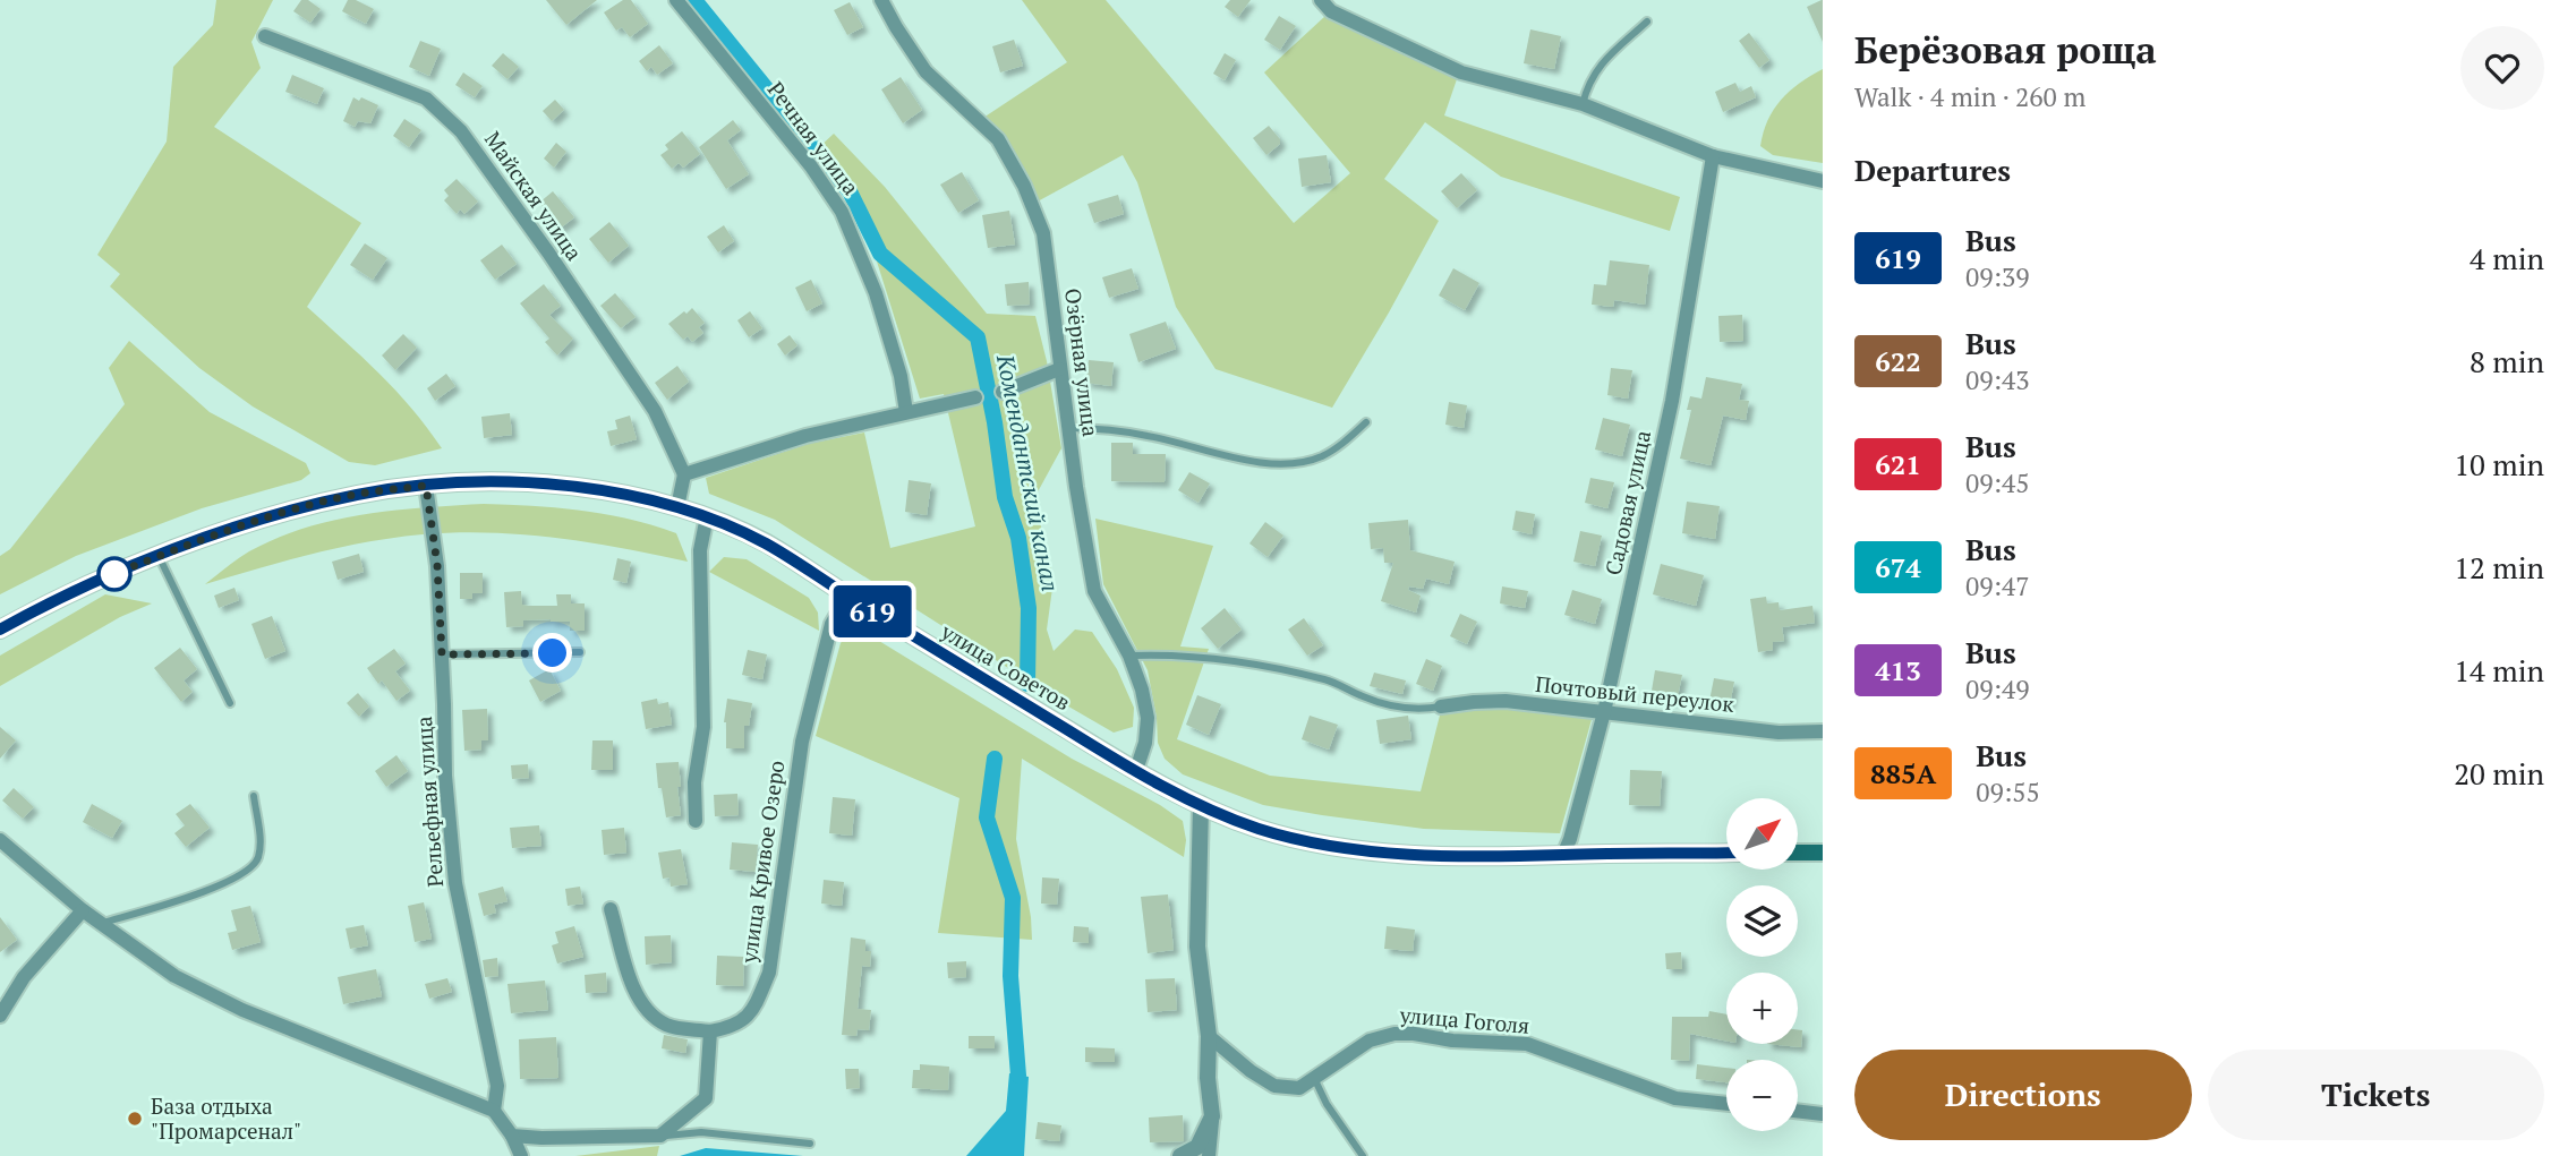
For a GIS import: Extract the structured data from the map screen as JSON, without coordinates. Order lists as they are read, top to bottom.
{
  "streets": {
    "main road": ["улица Советов"],
    "street": [
      "Речная улица",
      "Майская улица",
      "Озёрная улица",
      "Садовая улица",
      "Почтовый переулок",
      "Рельефная улица",
      "улица Кривое Озеро",
      "улица Гоголя"
    ]
  },
  "crossings": [
    ["Озёрная улица", "улица Советов"],
    ["Садовая улица", "улица Советов"],
    ["Садовая улица", "Почтовый переулок"],
    ["улица Советов", "Рельефная улица"],
    ["улица Советов", "улица Кривое Озеро"]
  ],
  "water": ["Комендантский канал"],
  "places": ["База отдыха \"Промарсенал\""],
  "lines": ["bus line 619"],
  "north": "top right",
  "page": {
    "on_map": "619",
    "heading": [
      ["Берёзовая роща", "Walk · 4 min · 260 m"],
      "Departures"
    ],
    "list": [
      {
        "mark": "619",
        "name": "Bus",
        "note": "09:39",
        "value": "4 min"
      },
      {
        "mark": "622",
        "name": "Bus",
        "note": "09:43",
        "value": "8 min"
      },
      {
        "mark": "621",
        "name": "Bus",
        "note": "09:45",
        "value": "10 min"
      },
      {
        "mark": "674",
        "name": "Bus",
        "note": "09:47",
        "value": "12 min"
      },
      {
        "mark": "413",
        "name": "Bus",
        "note": "09:49",
        "value": "14 min"
      },
      {
        "mark": "885А",
        "name": "Bus",
        "note": "09:55",
        "value": "20 min"
      }
    ],
    "map_buttons": ["+", "−"],
    "buttons": ["Directions", "Tickets"]
  }
}
